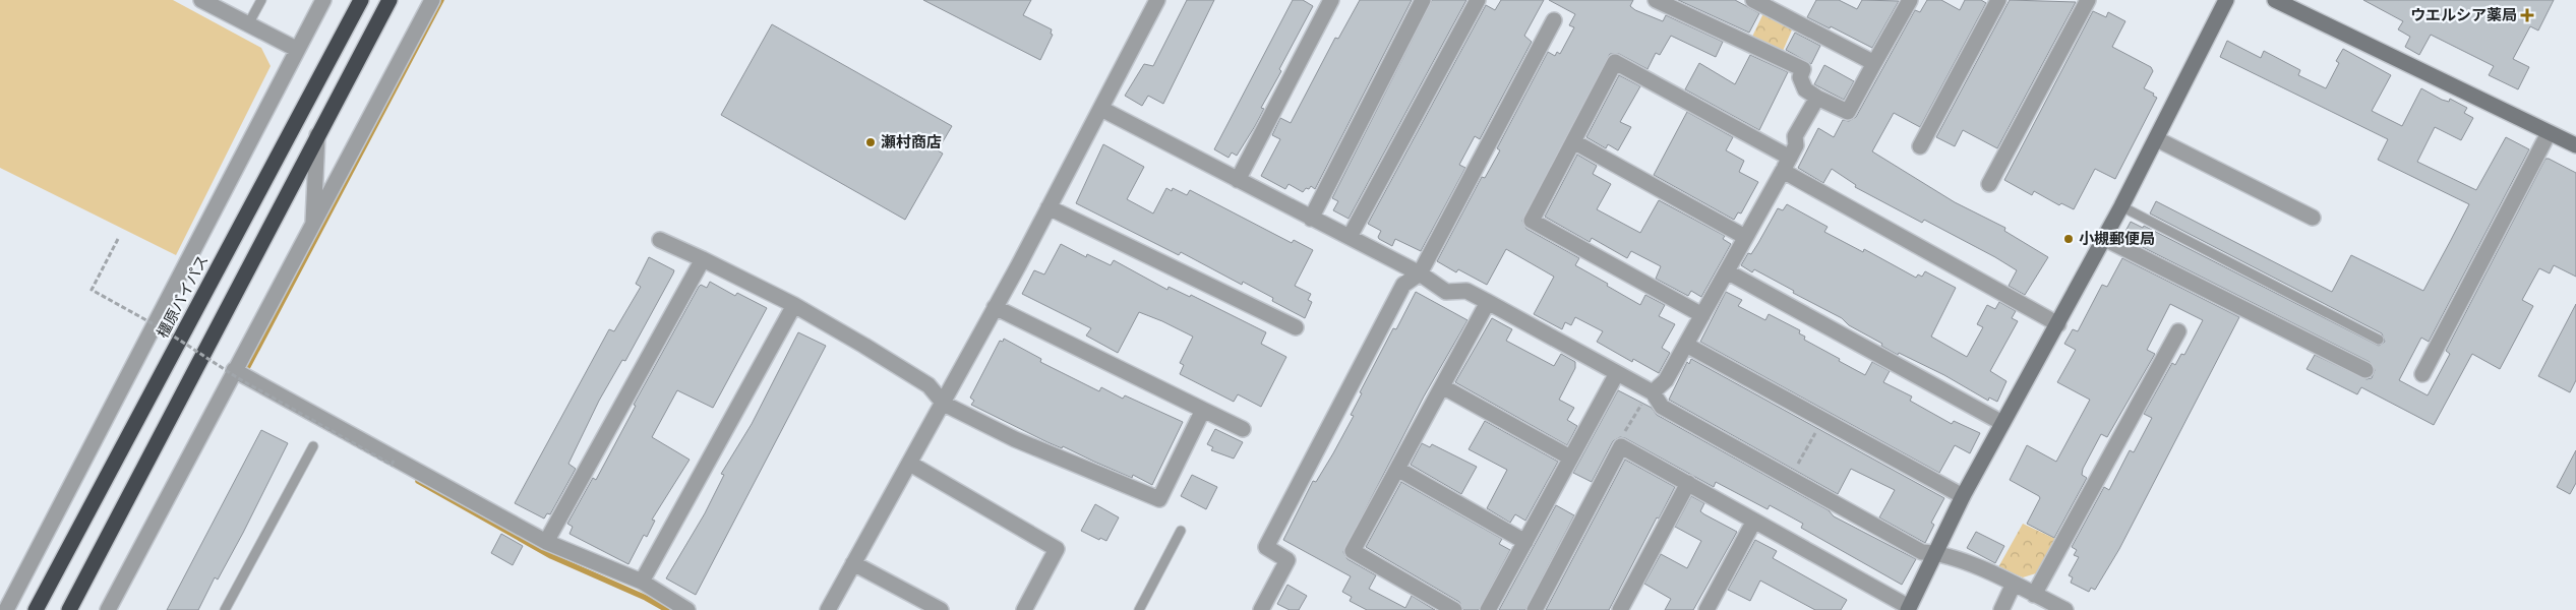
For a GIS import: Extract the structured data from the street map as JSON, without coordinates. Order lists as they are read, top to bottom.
{
  "streets": {
    "highway": ["橿原バイパス"]
  },
  "places": {
    "health": ["ウエルシア薬局"],
    "other": ["瀬村商店", "小槻郵便局"]
  }
}
